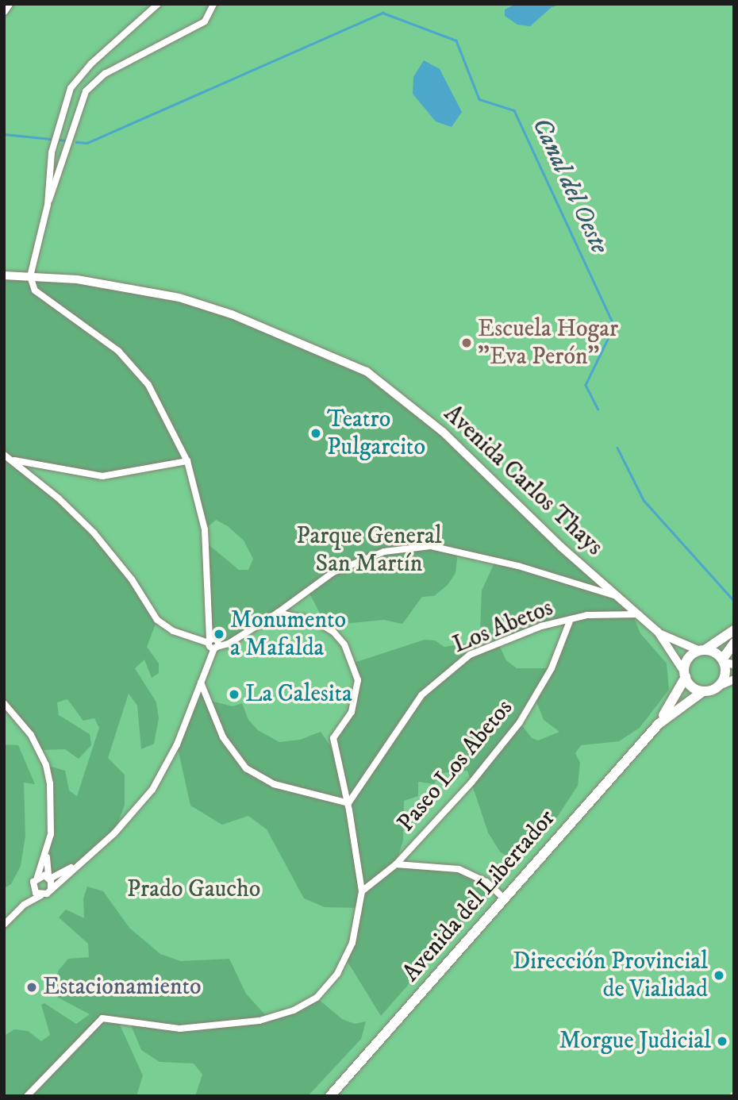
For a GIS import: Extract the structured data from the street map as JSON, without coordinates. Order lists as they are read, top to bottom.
{
  "streets": {
    "main road": ["Avenida del Libertador"],
    "street": ["Avenida Carlos Thays", "Los Abetos", "Paseo Los Abetos"]
  },
  "crossings": [
    ["Avenida Carlos Thays", "Los Abetos"],
    ["Avenida Carlos Thays", "Avenida del Libertador"],
    ["Los Abetos", "Paseo Los Abetos"]
  ],
  "water": ["Canal del Oeste"],
  "parks": ["Parque General San Martín", "Prado Gaucho"],
  "places": [
    "Escuela Hogar \"Eva Perón\"",
    "Teatro Pulgarcito",
    "Monumento a Mafalda",
    "La Calesita",
    "Dirección Provincial de Vialidad",
    "Estacionamiento",
    "Morgue Judicial"
  ]
}
